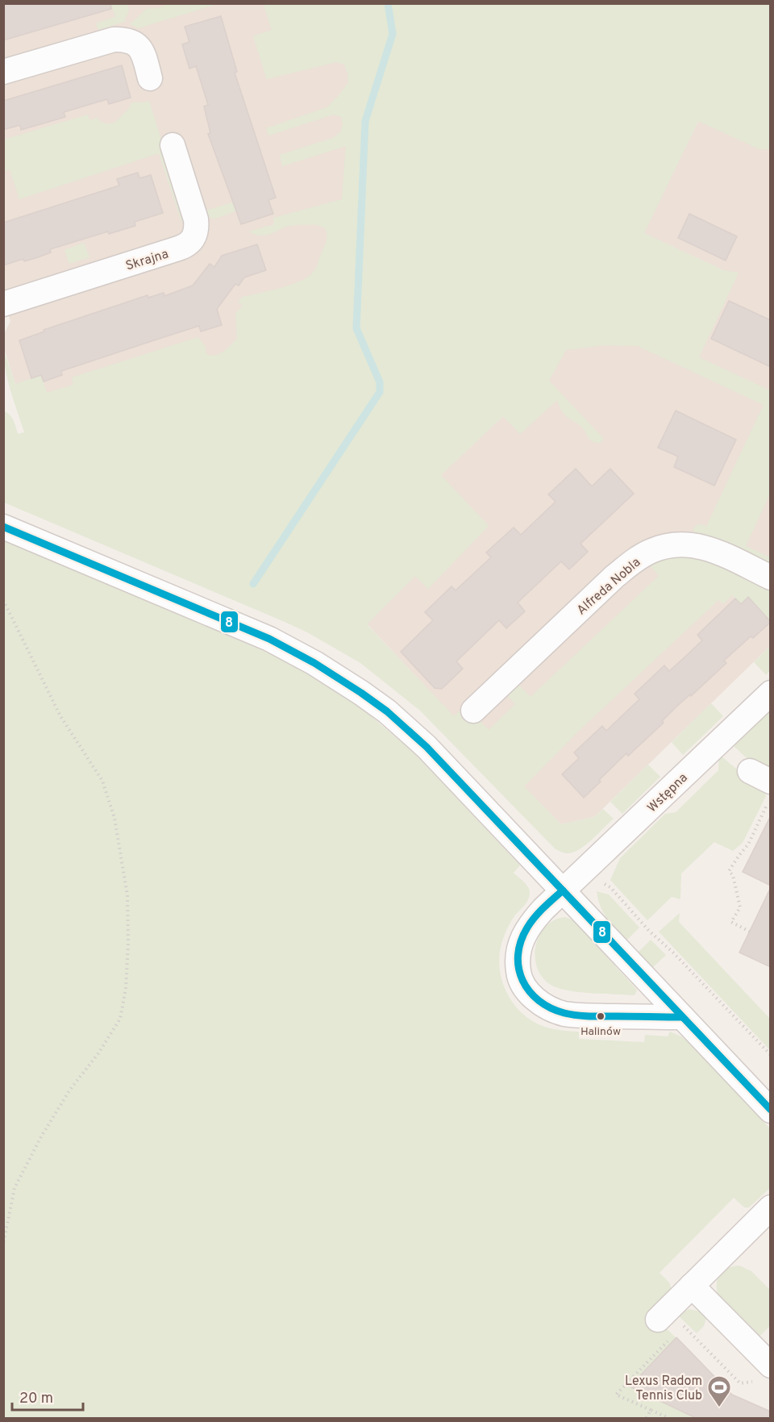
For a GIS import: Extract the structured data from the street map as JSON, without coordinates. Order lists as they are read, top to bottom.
{
  "streets": {
    "street": ["Skrajna", "Alfreda Nobla", "Wstępna"]
  },
  "places": {
    "other": ["Halinów"],
    "sports": ["Lexus Radom Tennis Club"]
  },
  "lines": ["transit line 8"],
  "scale_bar": "20 m"
}
